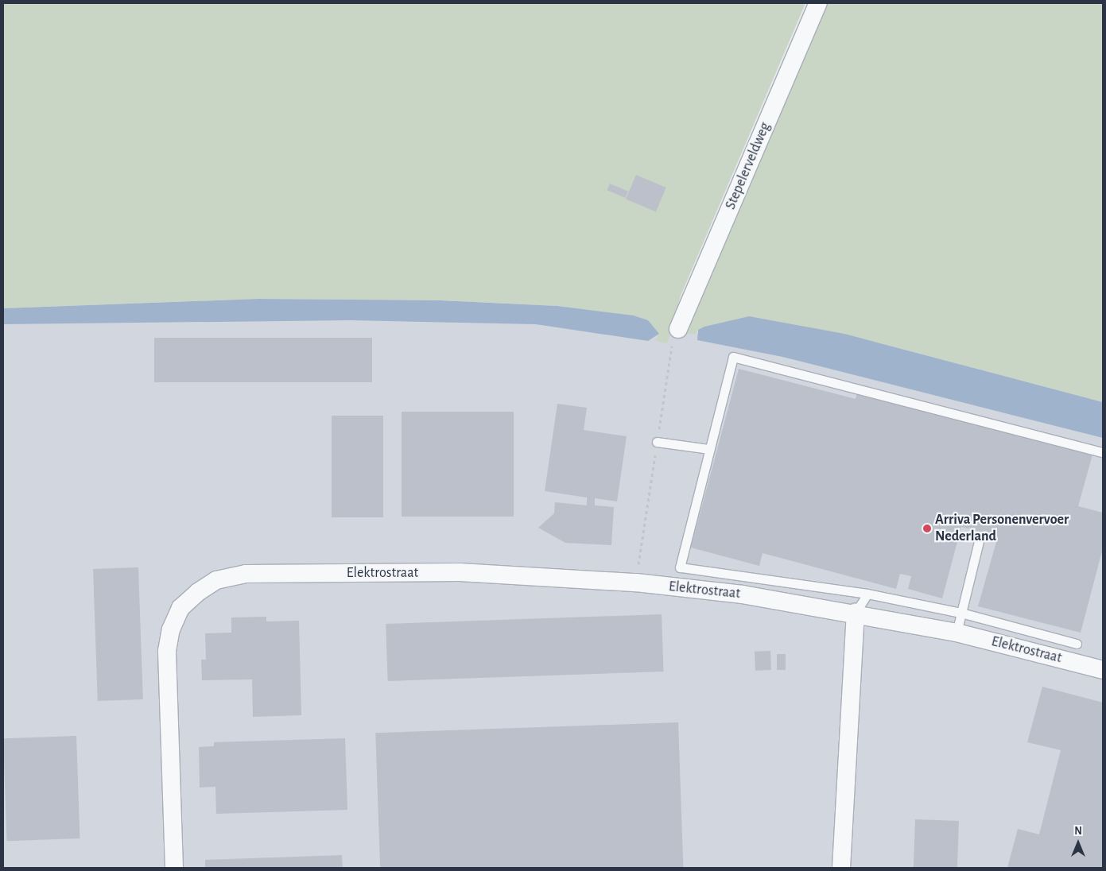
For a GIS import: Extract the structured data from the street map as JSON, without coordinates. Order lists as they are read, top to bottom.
{
  "streets": {
    "street": ["Stepelerveldweg", "Elektrostraat"]
  },
  "places": ["Arriva Personenvervoer Nederland"],
  "north": "top"
}
